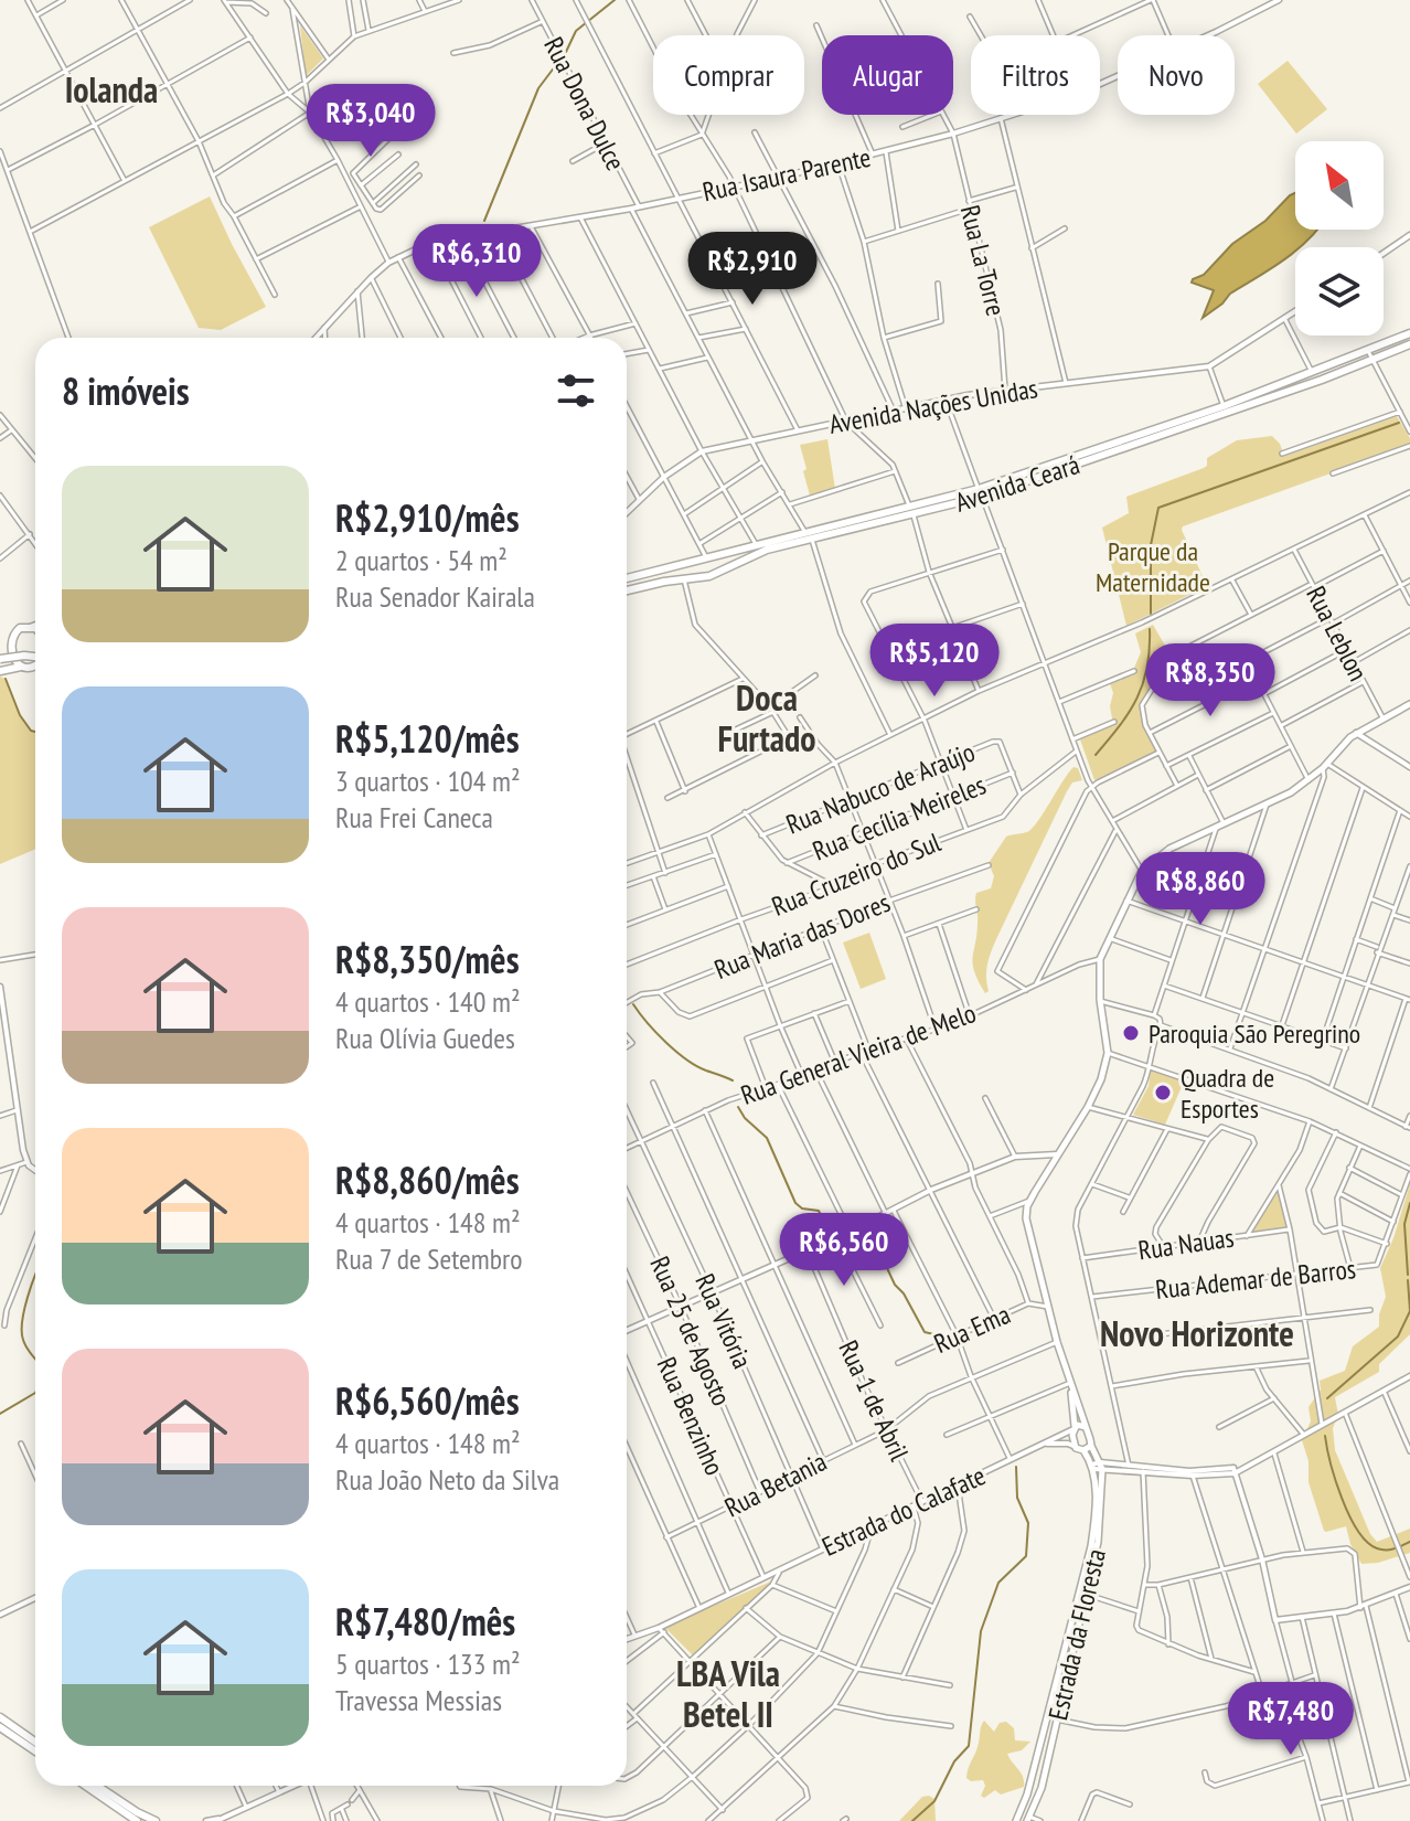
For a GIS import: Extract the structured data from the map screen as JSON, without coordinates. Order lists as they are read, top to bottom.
{
  "streets": {
    "main road": ["Avenida Ceará", "Estrada da Floresta"],
    "street": [
      "Rua Dona Dulce",
      "Rua Isaura Parente",
      "Rua La Torre",
      "Avenida Nações Unidas",
      "Rua Leblon",
      "Rua Nabuco de Araújo",
      "Rua Cecília Meireles",
      "Rua Cruzeiro do Sul",
      "Rua Maria das Dores",
      "Rua General Vieira de Melo",
      "Rua Nauas",
      "Rua Ademar de Barros",
      "Rua Vitória",
      "Rua Ema",
      "Rua 25 de Agosto",
      "Rua 1 de Abril",
      "Rua Benzinho",
      "Rua Betania",
      "Estrada do Calafate"
    ]
  },
  "crossings": [
    ["Rua Dona Dulce", "Rua Isaura Parente"],
    ["Rua Isaura Parente", "Rua La Torre"],
    ["Rua La Torre", "Avenida Nações Unidas"],
    ["Rua Nabuco de Araújo", "Rua Cecília Meireles"],
    ["Rua General Vieira de Melo", "Rua Vitória"],
    ["Rua Vitória", "Rua Betania"],
    ["Rua Vitória", "Estrada do Calafate"],
    ["Rua 25 de Agosto", "Rua Betania"],
    ["Rua 1 de Abril", "Rua Betania"],
    ["Rua 1 de Abril", "Estrada do Calafate"],
    ["Rua Benzinho", "Rua Betania"],
    ["Rua Benzinho", "Estrada do Calafate"]
  ],
  "districts": [
    "Iolanda",
    "Doca Furtado",
    "Novo Horizonte",
    "LBA Vila Betel II"
  ],
  "parks": ["Parque da Maternidade"],
  "places": ["Paroquia São Peregrino", "Quadra de Esportes"],
  "north": "top left",
  "page": {
    "chip": [
      "Comprar",
      "Alugar",
      "Filtros",
      "Novo"
    ],
    "price": [
      "R$3,040",
      "R$6,310",
      "R$2,910",
      "R$5,120",
      "R$8,350",
      "R$8,860",
      "R$6,560",
      "R$7,480"
    ],
    "heading": "8 imóveis",
    "list": [
      {
        "name": "R$2,910/mês",
        "note": "2 quartos · 54 m² · Rua Senador Kairala"
      },
      {
        "name": "R$5,120/mês",
        "note": "3 quartos · 104 m² · Rua Frei Caneca"
      },
      {
        "name": "R$8,350/mês",
        "note": "4 quartos · 140 m² · Rua Olívia Guedes"
      },
      {
        "name": "R$8,860/mês",
        "note": "4 quartos · 148 m² · Rua 7 de Setembro"
      },
      {
        "name": "R$6,560/mês",
        "note": "4 quartos · 148 m² · Rua João Neto da Silva"
      },
      {
        "name": "R$7,480/mês",
        "note": "5 quartos · 133 m² · Travessa Messias"
      }
    ]
  }
}
